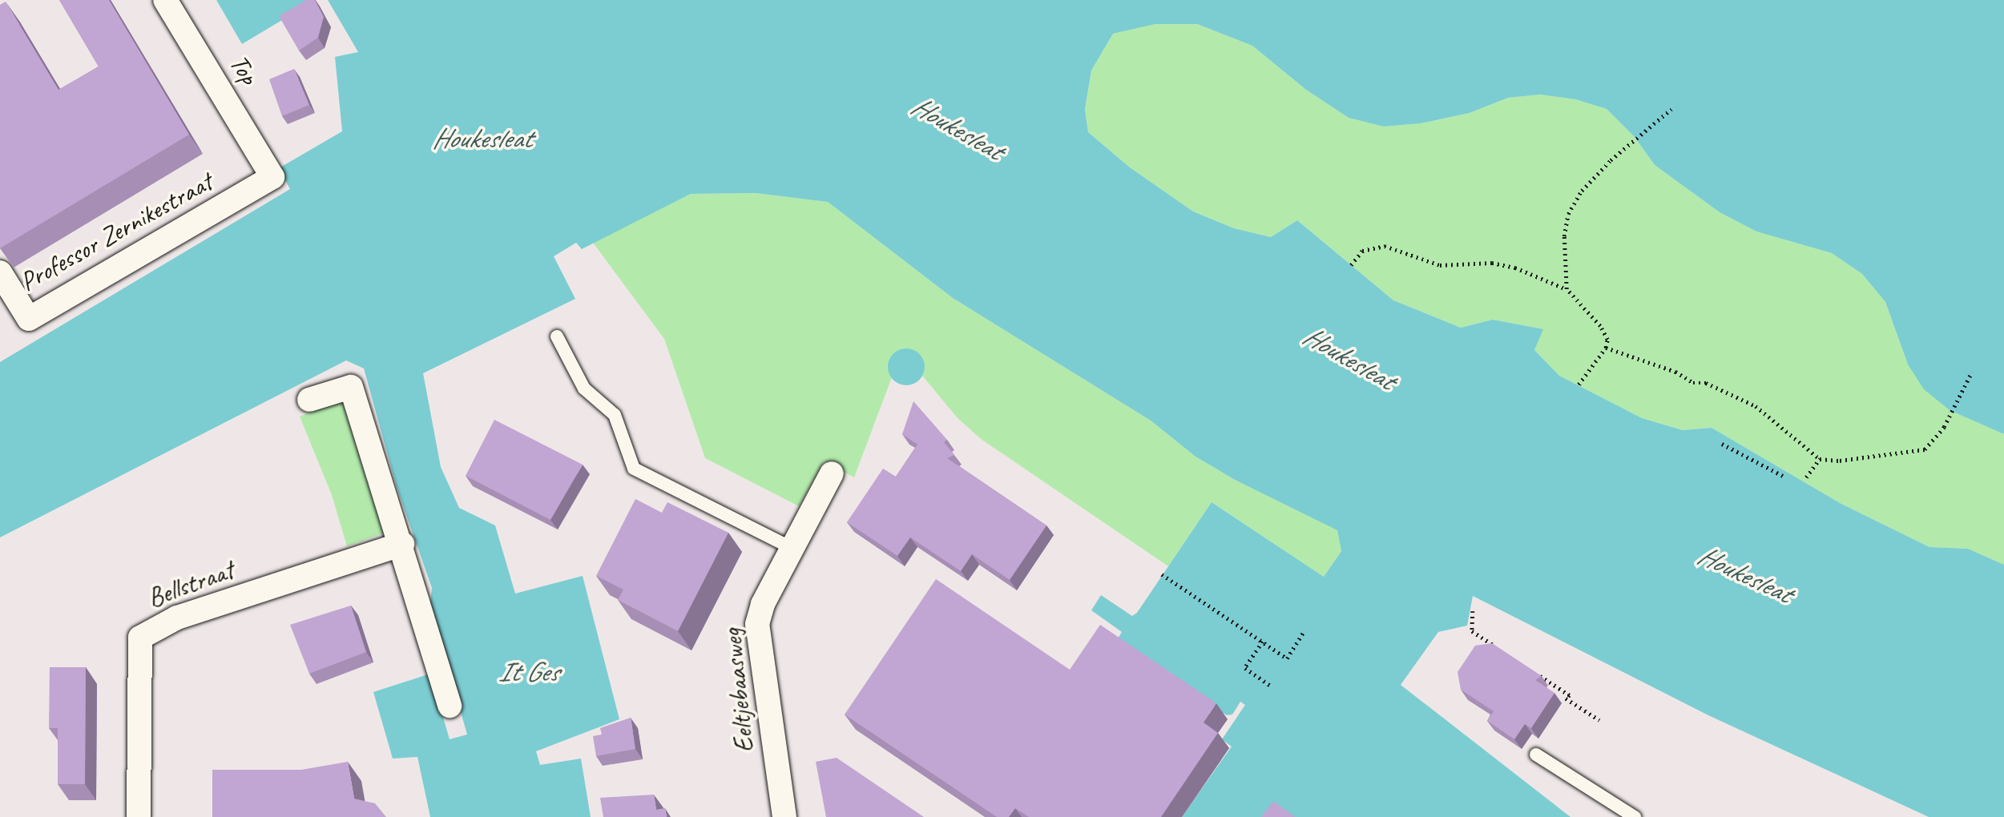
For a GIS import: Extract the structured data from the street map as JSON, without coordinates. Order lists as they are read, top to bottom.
{
  "streets": {
    "street": [
      "Top",
      "Professor Zernikestraat",
      "Bellstraat",
      "Eeltjebaasweg"
    ]
  },
  "crossings": [
    ["Top", "Professor Zernikestraat"]
  ],
  "water": ["Houkesleat", "It Ges"]
}
